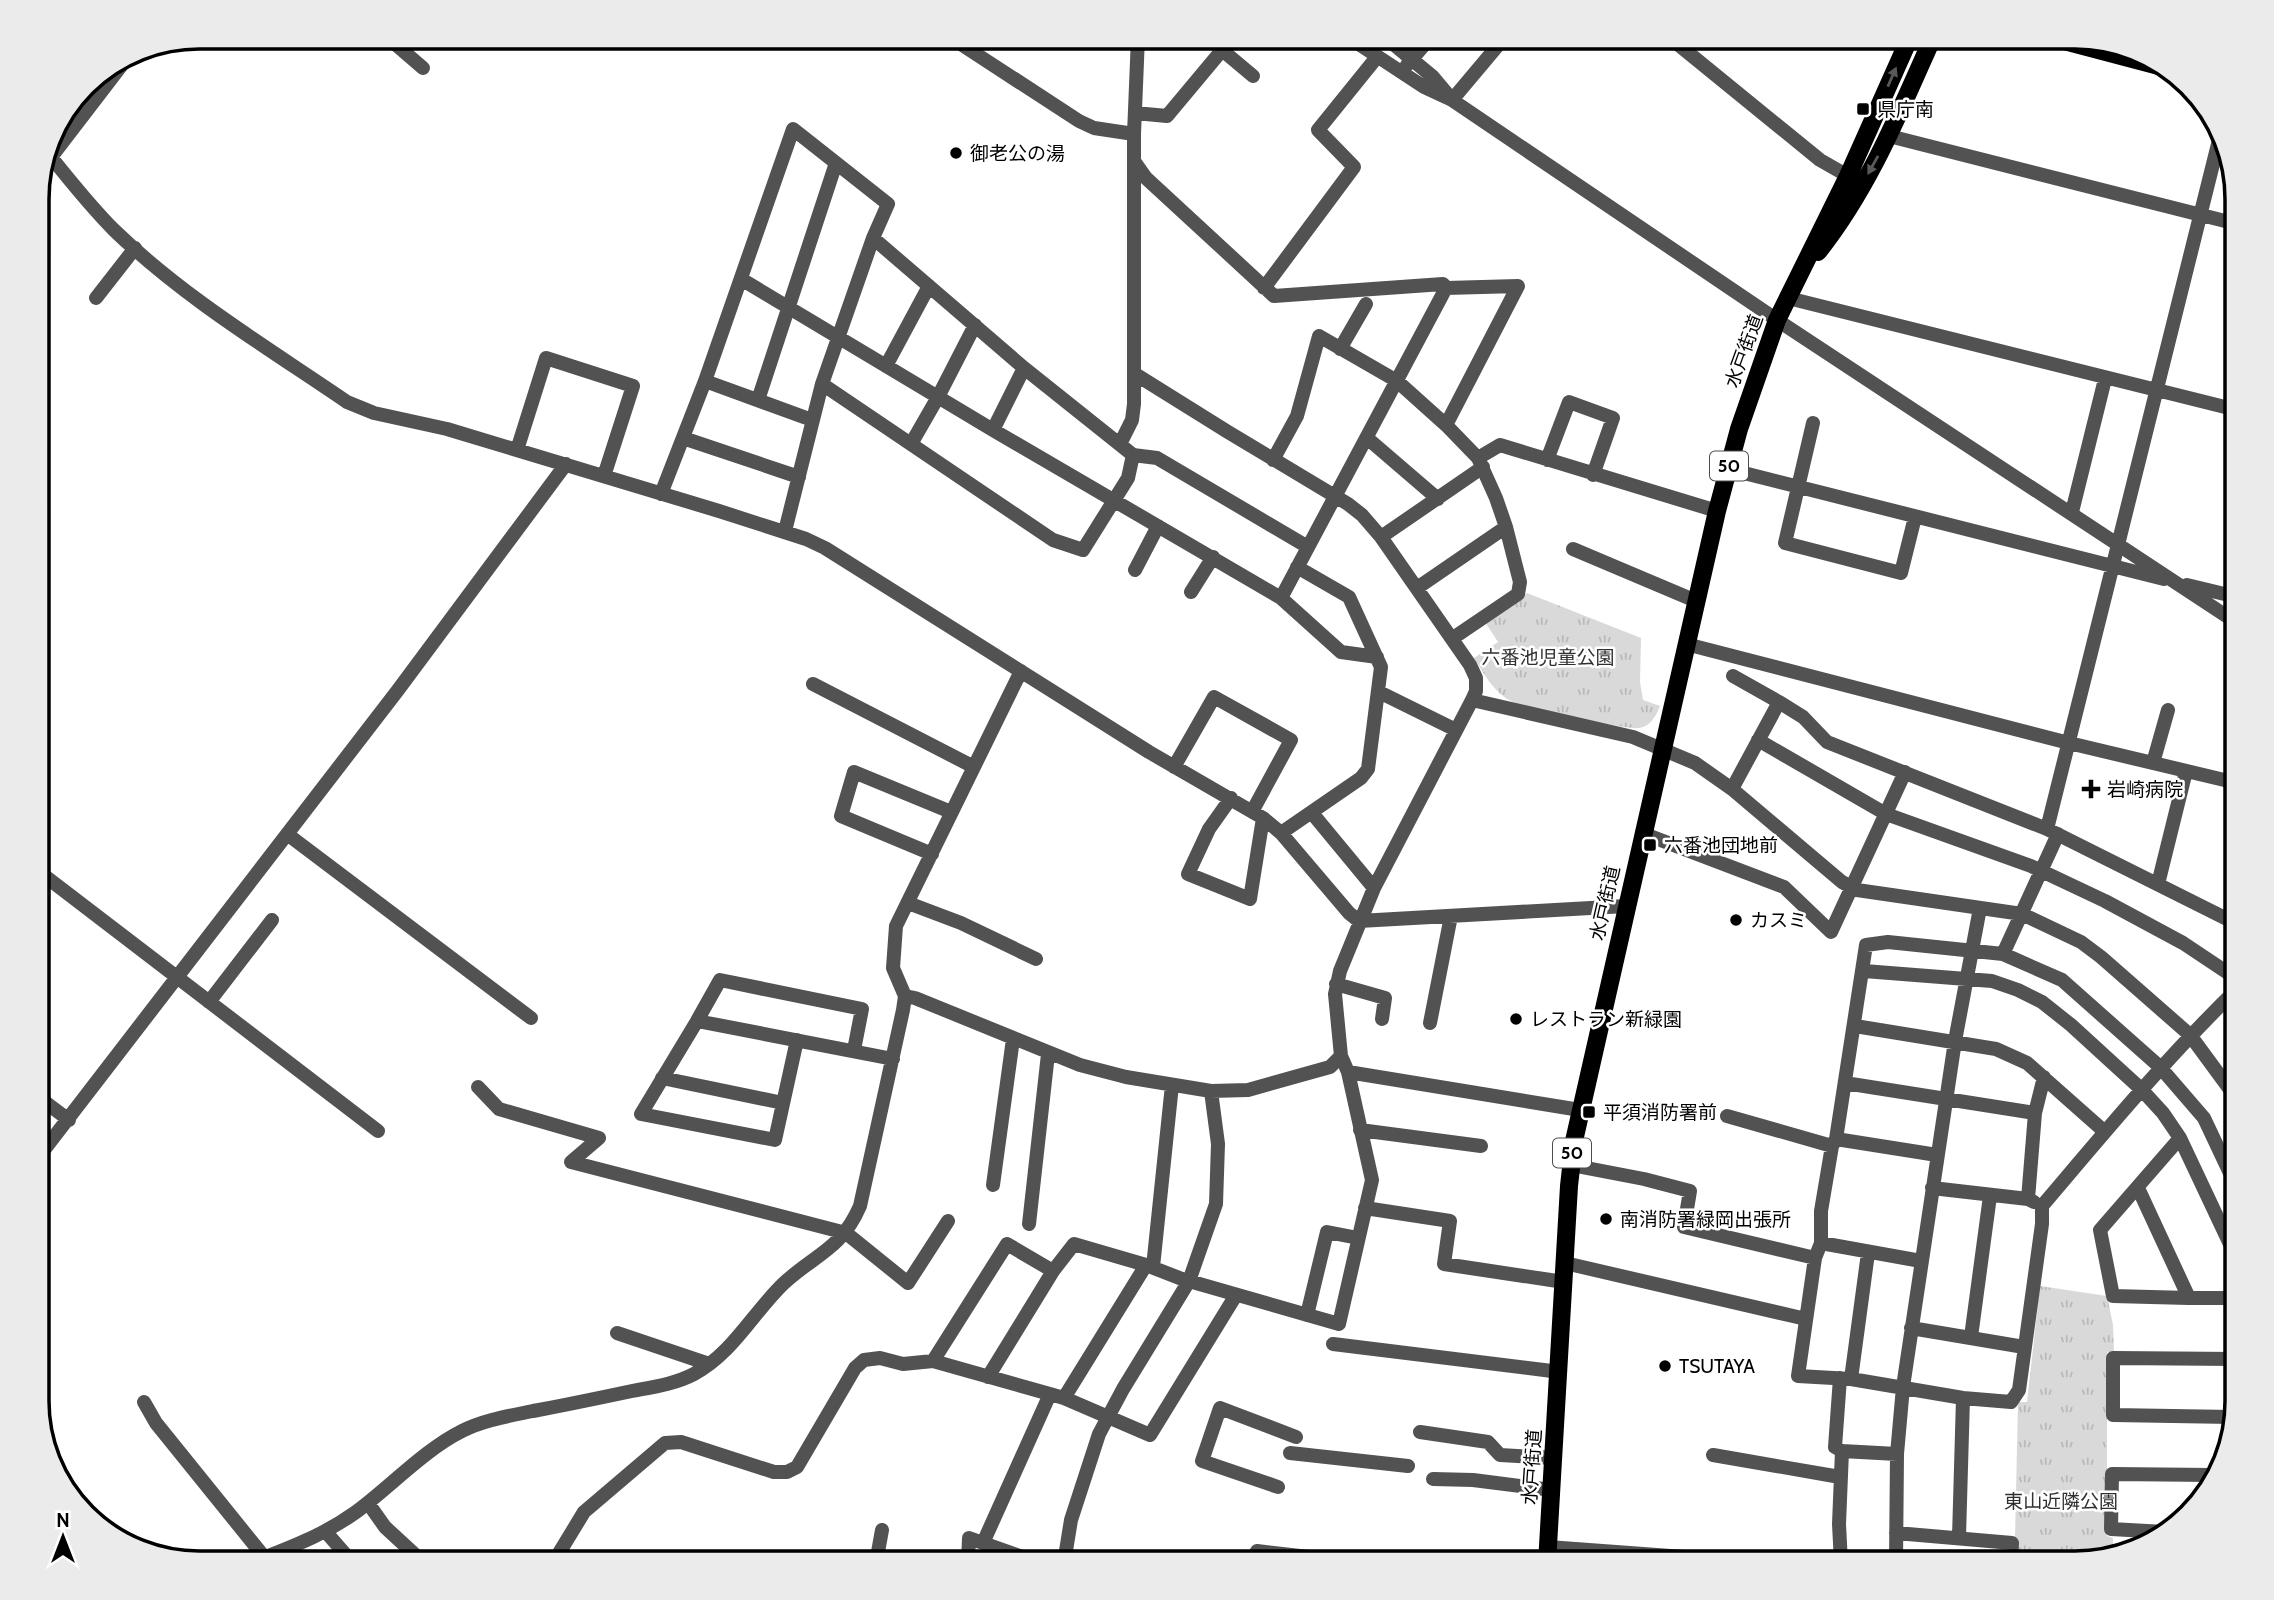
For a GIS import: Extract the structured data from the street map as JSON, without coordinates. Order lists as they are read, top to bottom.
{
  "streets": {
    "main road": ["水戸街道", "50"]
  },
  "parks": ["六番池児童公園", "東山近隣公園"],
  "places": {
    "transit": ["県庁南", "六番池団地前", "平須消防署前"],
    "other": [
      "御老公の湯",
      "カスミ",
      "レストラン新緑園",
      "南消防署緑岡出張所",
      "TSUTAYA"
    ],
    "health": ["岩崎病院"]
  },
  "north": "top"
}
